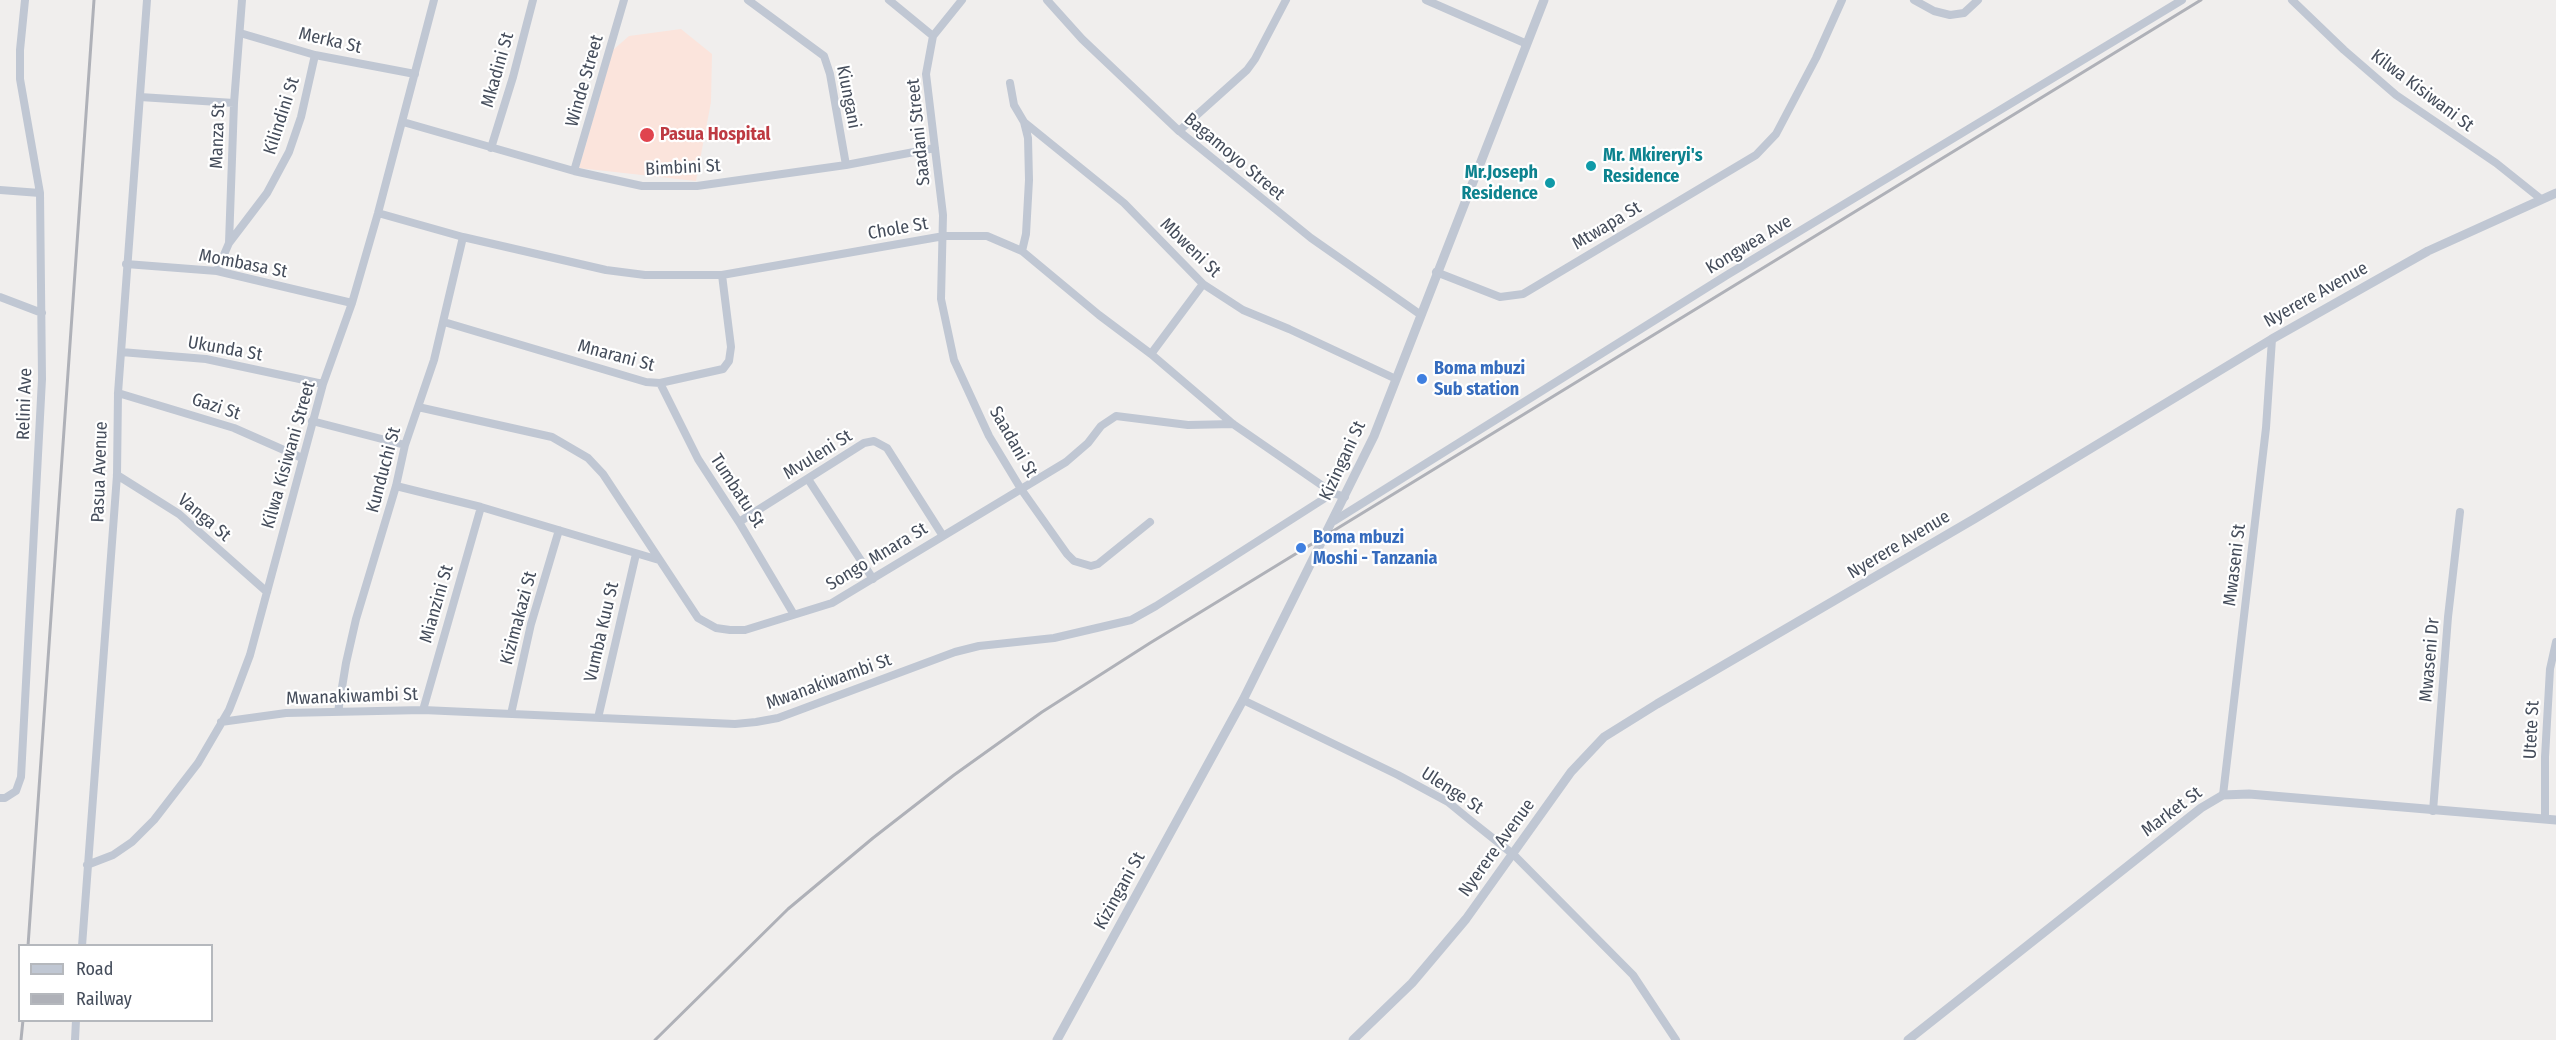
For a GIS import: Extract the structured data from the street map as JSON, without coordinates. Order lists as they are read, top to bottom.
{
  "streets": {
    "street": [
      "Merka St",
      "Mkadini St",
      "Winde Street",
      "Kilwa Kisiwani St",
      "Kiungani",
      "Kilindini St",
      "Saadani Street",
      "Manza St",
      "Bagamoyo Street",
      "Bimbini St",
      "Mtwapa St",
      "Chole St",
      "Kongwea Ave",
      "Mbweni St",
      "Mombasa St",
      "Nyerere Avenue",
      "Ukunda St",
      "Mnarani St",
      "Relini Ave",
      "Gazi St",
      "Saadani St",
      "Kilwa Kisiwani Street",
      "Mvuleni St",
      "Kizingani St",
      "Kunduchi St",
      "Pasua Avenue",
      "Tumbatu St",
      "Vanga St",
      "Songo Mnara St",
      "Mwaseni St",
      "Mianzini St",
      "Kizimakazi St",
      "Vumba Kuu St",
      "Mwaseni Dr",
      "Mwanakiwambi St",
      "Utete St",
      "Ulenge St",
      "Market St"
    ]
  },
  "crossings": [
    ["Merka St", "Kilindini St"],
    ["Merka St", "Manza St"],
    ["Merka St", "Kilwa Kisiwani Street"],
    ["Mkadini St", "Bimbini St"],
    ["Winde Street", "Bimbini St"],
    ["Kilwa Kisiwani St", "Nyerere Avenue"],
    ["Kiungani", "Bimbini St"],
    ["Kilindini St", "Manza St"],
    ["Saadani Street", "Bimbini St"],
    ["Saadani Street", "Chole St"],
    ["Saadani Street", "Saadani St"],
    ["Manza St", "Mombasa St"],
    ["Bagamoyo Street", "Kizingani St"],
    ["Bimbini St", "Kilwa Kisiwani Street"],
    ["Mtwapa St", "Kizingani St"],
    ["Chole St", "Mnarani St"],
    ["Chole St", "Saadani St"],
    ["Chole St", "Kilwa Kisiwani Street"],
    ["Chole St", "Kizingani St"],
    ["Chole St", "Kunduchi St"],
    ["Chole St", "Songo Mnara St"],
    ["Chole St", "Mwanakiwambi St"],
    ["Kongwea Ave", "Kizingani St"],
    ["Mbweni St", "Kizingani St"],
    ["Mombasa St", "Kilwa Kisiwani Street"],
    ["Mombasa St", "Pasua Avenue"],
    ["Nyerere Avenue", "Mwaseni St"],
    ["Nyerere Avenue", "Ulenge St"],
    ["Ukunda St", "Kilwa Kisiwani Street"],
    ["Ukunda St", "Pasua Avenue"],
    ["Mnarani St", "Kunduchi St"],
    ["Mnarani St", "Tumbatu St"],
    ["Gazi St", "Kilwa Kisiwani Street"],
    ["Gazi St", "Pasua Avenue"],
    ["Saadani St", "Songo Mnara St"],
    ["Kilwa Kisiwani Street", "Pasua Avenue"],
    ["Kilwa Kisiwani Street", "Vanga St"],
    ["Kilwa Kisiwani Street", "Mwanakiwambi St"],
    ["Mvuleni St", "Tumbatu St"],
    ["Mvuleni St", "Songo Mnara St"],
    ["Kizingani St", "Ulenge St"],
    ["Kunduchi St", "Songo Mnara St"],
    ["Kunduchi St", "Mwanakiwambi St"],
    ["Pasua Avenue", "Vanga St"],
    ["Tumbatu St", "Songo Mnara St"],
    ["Mwaseni St", "Market St"],
    ["Mianzini St", "Mwanakiwambi St"],
    ["Kizimakazi St", "Mwanakiwambi St"],
    ["Vumba Kuu St", "Mwanakiwambi St"],
    ["Mwaseni Dr", "Market St"],
    ["Utete St", "Market St"]
  ],
  "places": [
    "Pasua Hospital",
    "Mr. Mkireryi's Residence",
    "Mr.Joseph Residence",
    "Boma mbuzi Sub station",
    "Boma mbuzi Moshi - Tanzania"
  ],
  "legend": ["Road", "Railway"]
}
